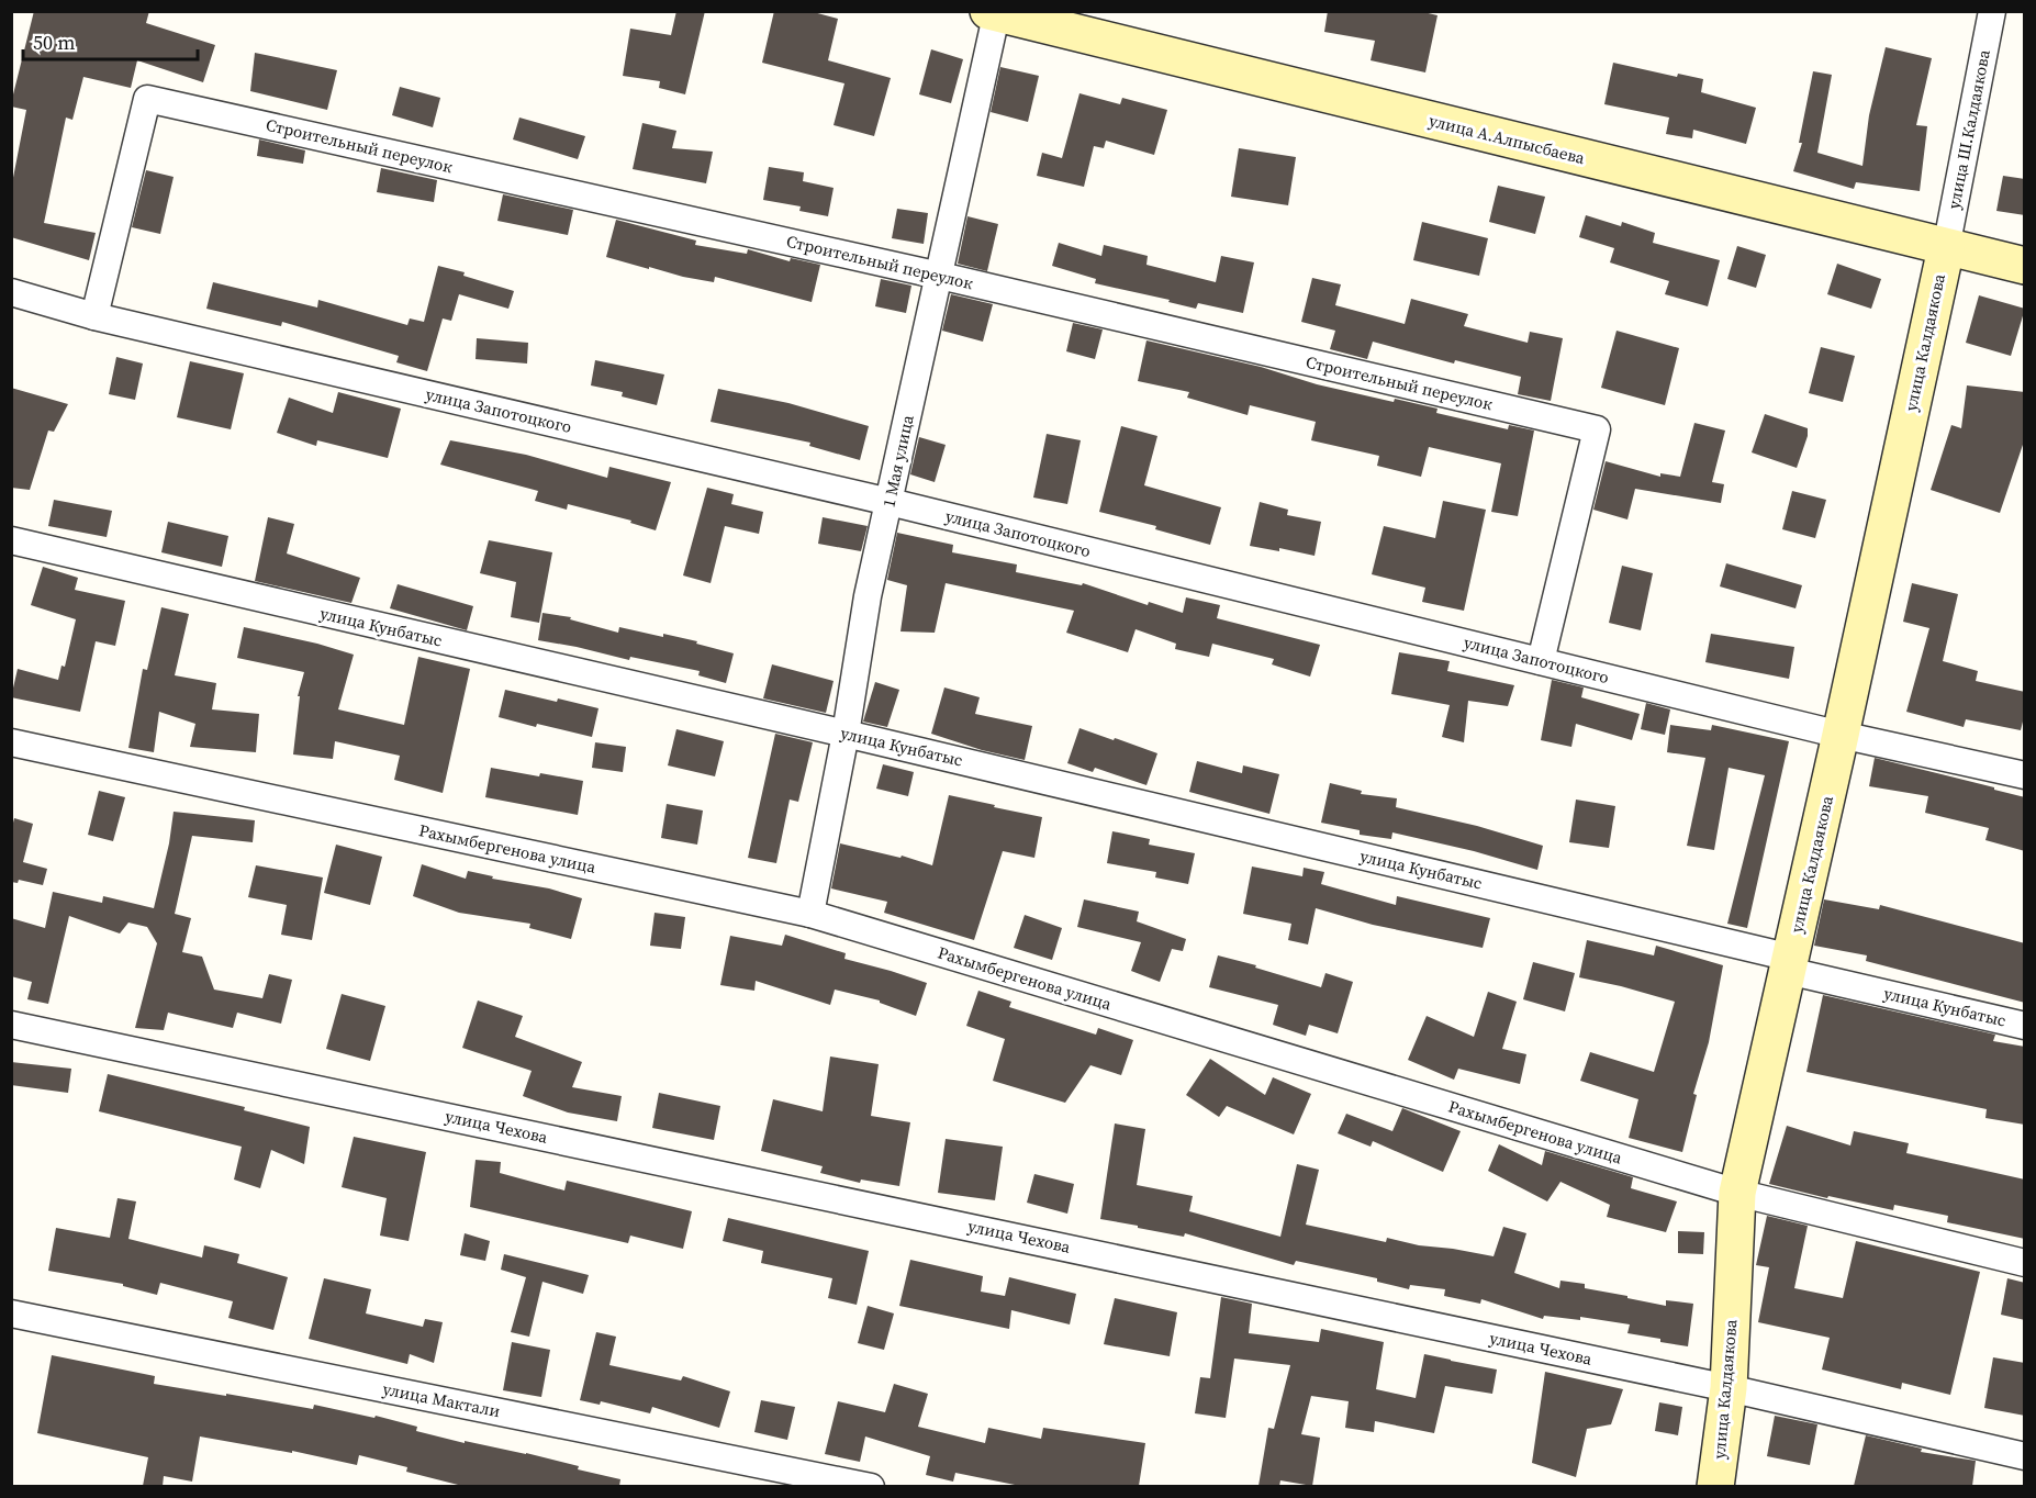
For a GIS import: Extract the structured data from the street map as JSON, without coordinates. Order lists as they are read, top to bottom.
{
  "streets": {
    "street": [
      "улица Ш.Калдаякова",
      "улица А.Алпысбаева",
      "Строительный переулок",
      "улица Калдаякова",
      "улица Запотоцкого",
      "1 Мая улица",
      "улица Кунбатыс",
      "Рахымбергенова улица",
      "улица Чехова",
      "улица Мактали"
    ]
  },
  "crossings": [
    ["улица Ш.Калдаякова", "улица А.Алпысбаева"],
    ["улица Ш.Калдаякова", "улица Калдаякова"],
    ["улица А.Алпысбаева", "улица Калдаякова"],
    ["улица А.Алпысбаева", "1 Мая улица"],
    ["Строительный переулок", "улица Запотоцкого"],
    ["Строительный переулок", "1 Мая улица"],
    ["улица Калдаякова", "улица Запотоцкого"],
    ["улица Калдаякова", "улица Кунбатыс"],
    ["улица Калдаякова", "Рахымбергенова улица"],
    ["улица Калдаякова", "улица Чехова"],
    ["улица Запотоцкого", "1 Мая улица"],
    ["1 Мая улица", "улица Кунбатыс"],
    ["1 Мая улица", "Рахымбергенова улица"]
  ],
  "scale_bar": "50 m"
}
